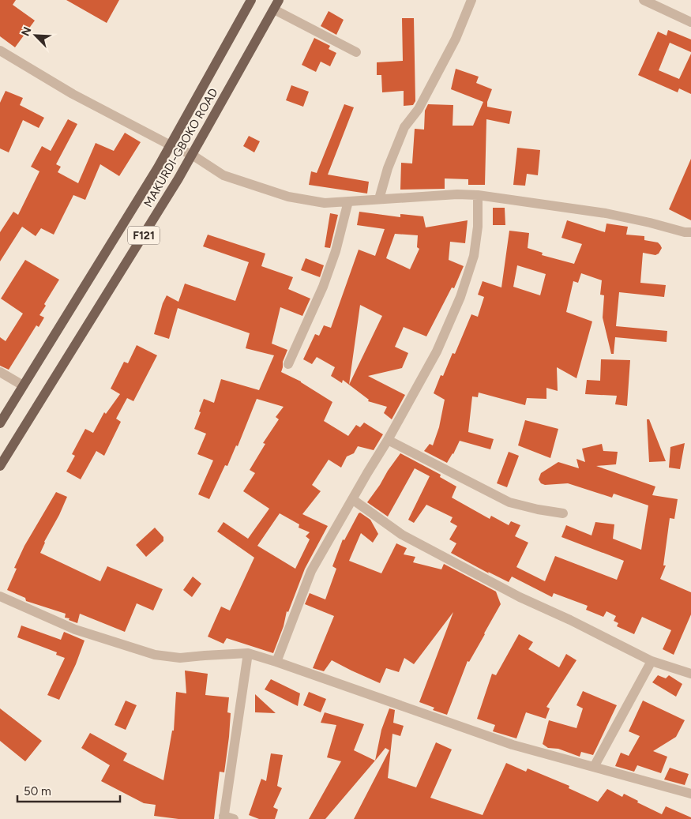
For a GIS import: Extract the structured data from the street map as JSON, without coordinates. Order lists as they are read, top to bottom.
{
  "streets": {
    "main road": ["MAKURDI-GBOKO ROAD", "F121"]
  },
  "scale_bar": "50 m",
  "north": "top left"
}
